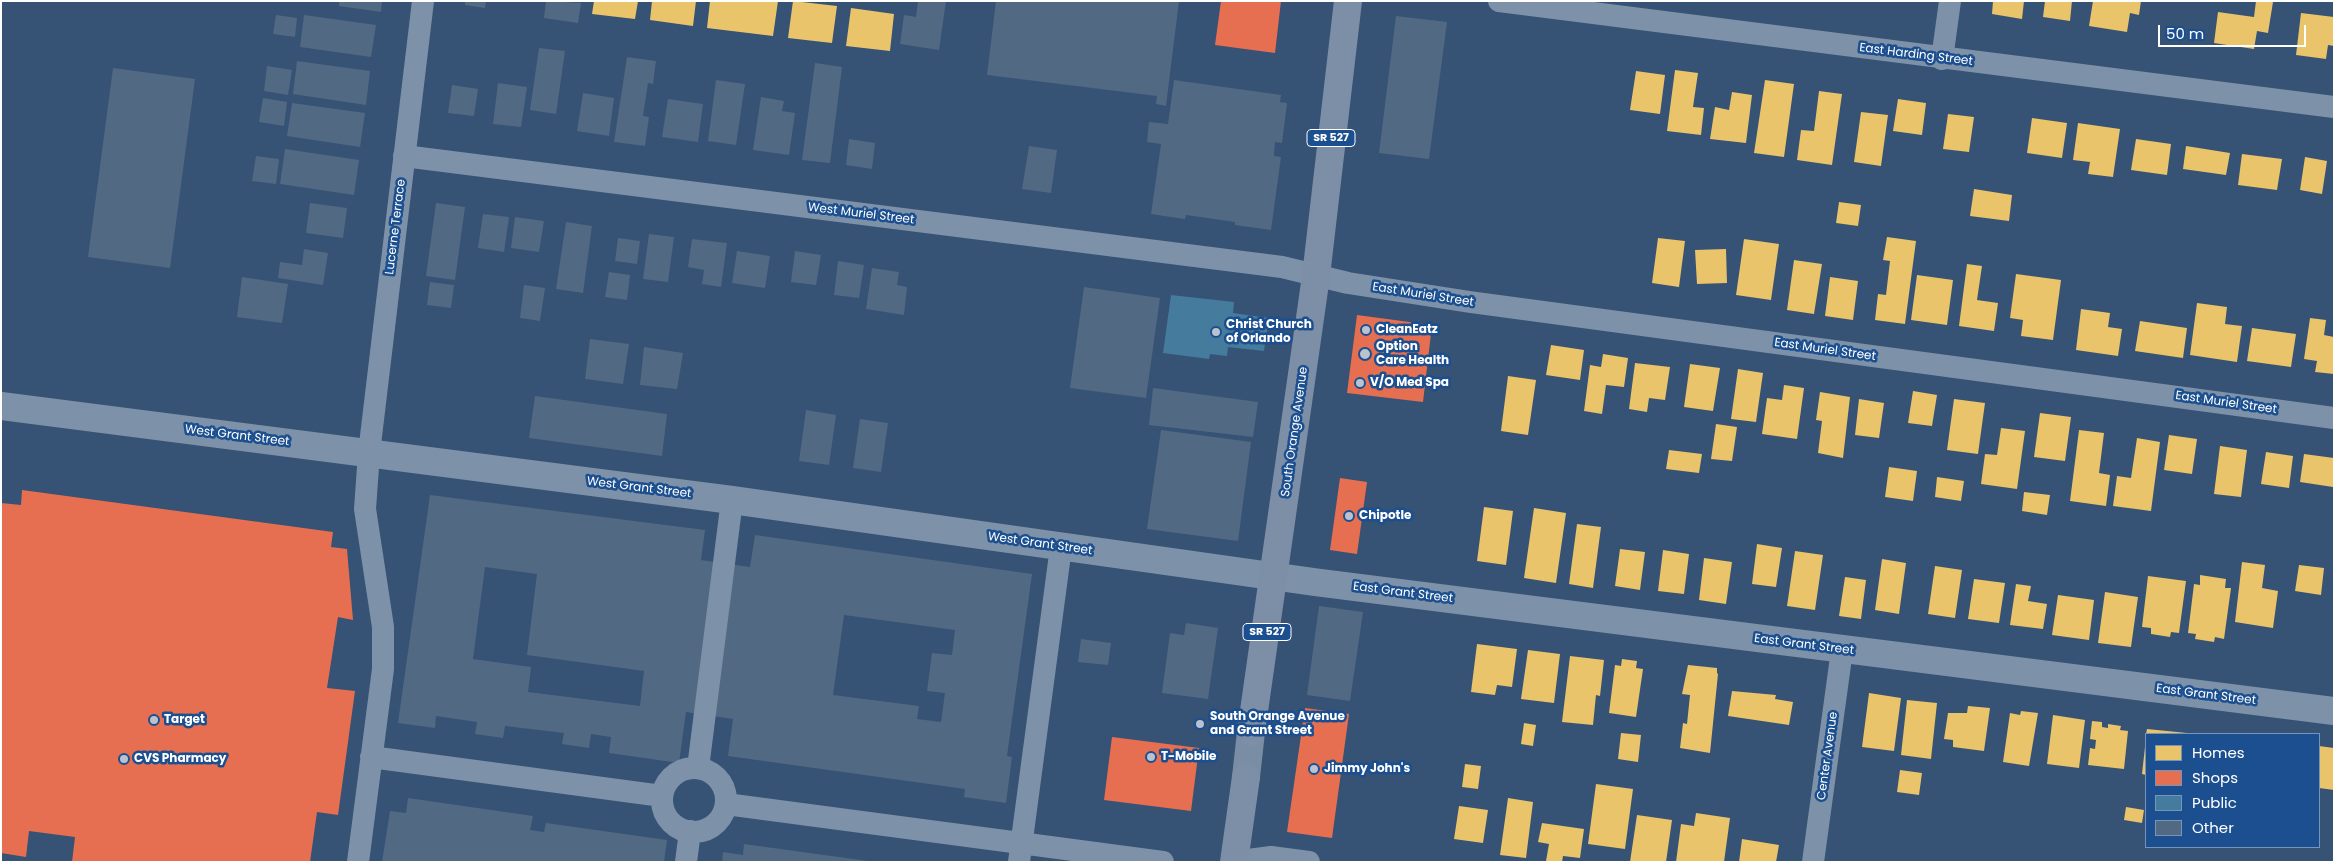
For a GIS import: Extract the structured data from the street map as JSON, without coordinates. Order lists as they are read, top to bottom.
{
  "streets": {
    "main road": ["SR 527", "South Orange Avenue"],
    "street": [
      "East Harding Street",
      "West Muriel Street",
      "Lucerne Terrace",
      "East Muriel Street",
      "West Grant Street",
      "East Grant Street",
      "Center Avenue"
    ]
  },
  "crossings": [
    ["West Muriel Street", "Lucerne Terrace"],
    ["West Muriel Street", "East Muriel Street"],
    ["West Muriel Street", "South Orange Avenue"],
    ["Lucerne Terrace", "West Grant Street"],
    ["East Muriel Street", "South Orange Avenue"],
    ["South Orange Avenue", "West Grant Street"],
    ["South Orange Avenue", "East Grant Street"],
    ["West Grant Street", "East Grant Street"],
    ["East Grant Street", "Center Avenue"]
  ],
  "places": [
    "CleanEatz",
    "Christ Church of Orlando",
    "Option Care Health",
    "V/O Med Spa",
    "Chipotle",
    "Target",
    "South Orange Avenue and Grant Street",
    "T-Mobile",
    "CVS Pharmacy",
    "Jimmy John's"
  ],
  "legend": [
    "Homes",
    "Shops",
    "Public",
    "Other"
  ],
  "scale_bar": "50 m"
}
